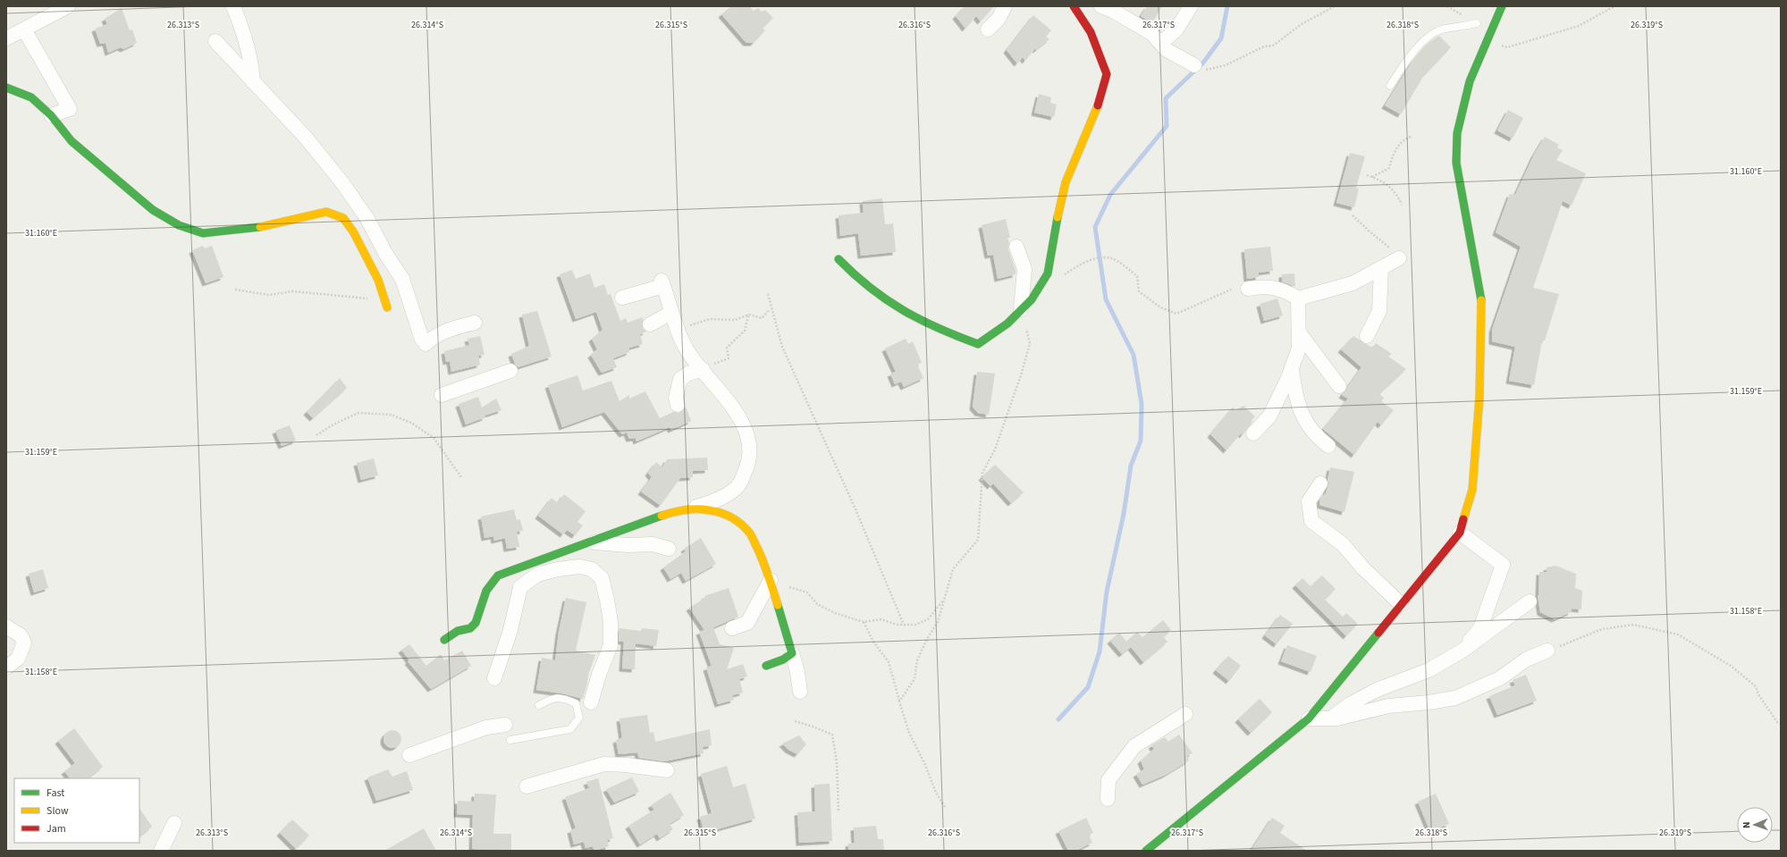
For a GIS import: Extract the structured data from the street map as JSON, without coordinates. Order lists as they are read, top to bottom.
{
  "legend": ["Fast", "Slow", "Jam"],
  "north": "left",
  "coordinates": [
    "26.313°S",
    "26.314°S",
    "26.315°S",
    "26.316°S",
    "26.317°S",
    "26.318°S",
    "26.319°S",
    "31.160°E",
    "31.159°E",
    "31.158°E"
  ]
}
